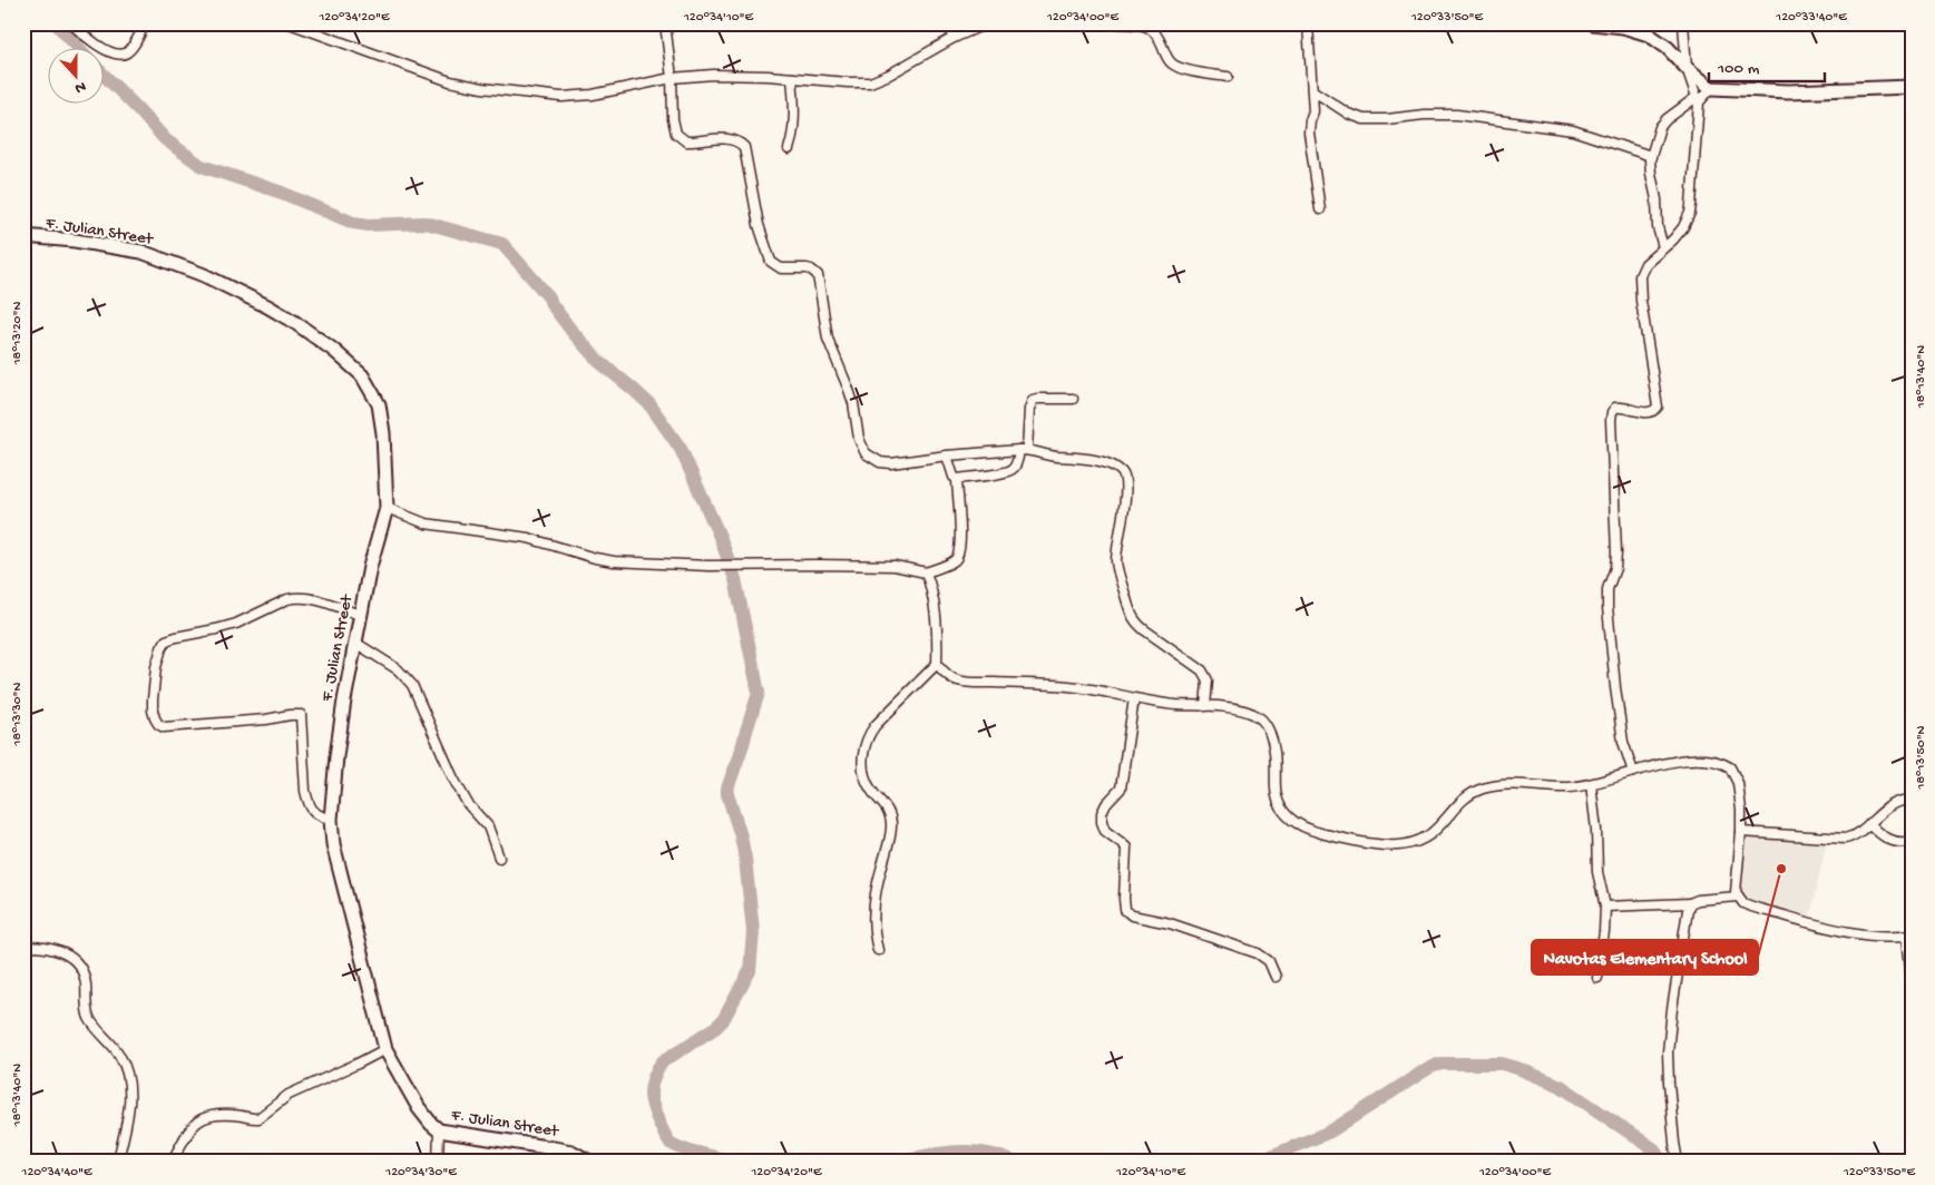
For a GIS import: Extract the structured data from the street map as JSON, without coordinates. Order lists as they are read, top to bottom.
{
  "streets": {
    "street": ["F. Julian Street"]
  },
  "places": ["Navotas Elementary School"],
  "scale_bar": "100 m",
  "north": "bottom",
  "coordinates": [
    "120°34'20\"E",
    "120°34'10\"E",
    "120°34'00\"E",
    "120°33'50\"E",
    "120°33'40\"E",
    "18°13'20\"N",
    "18°13'40\"N",
    "18°13'30\"N",
    "18°13'50\"N",
    "120°34'40\"E",
    "120°34'30\"E"
  ]
}
